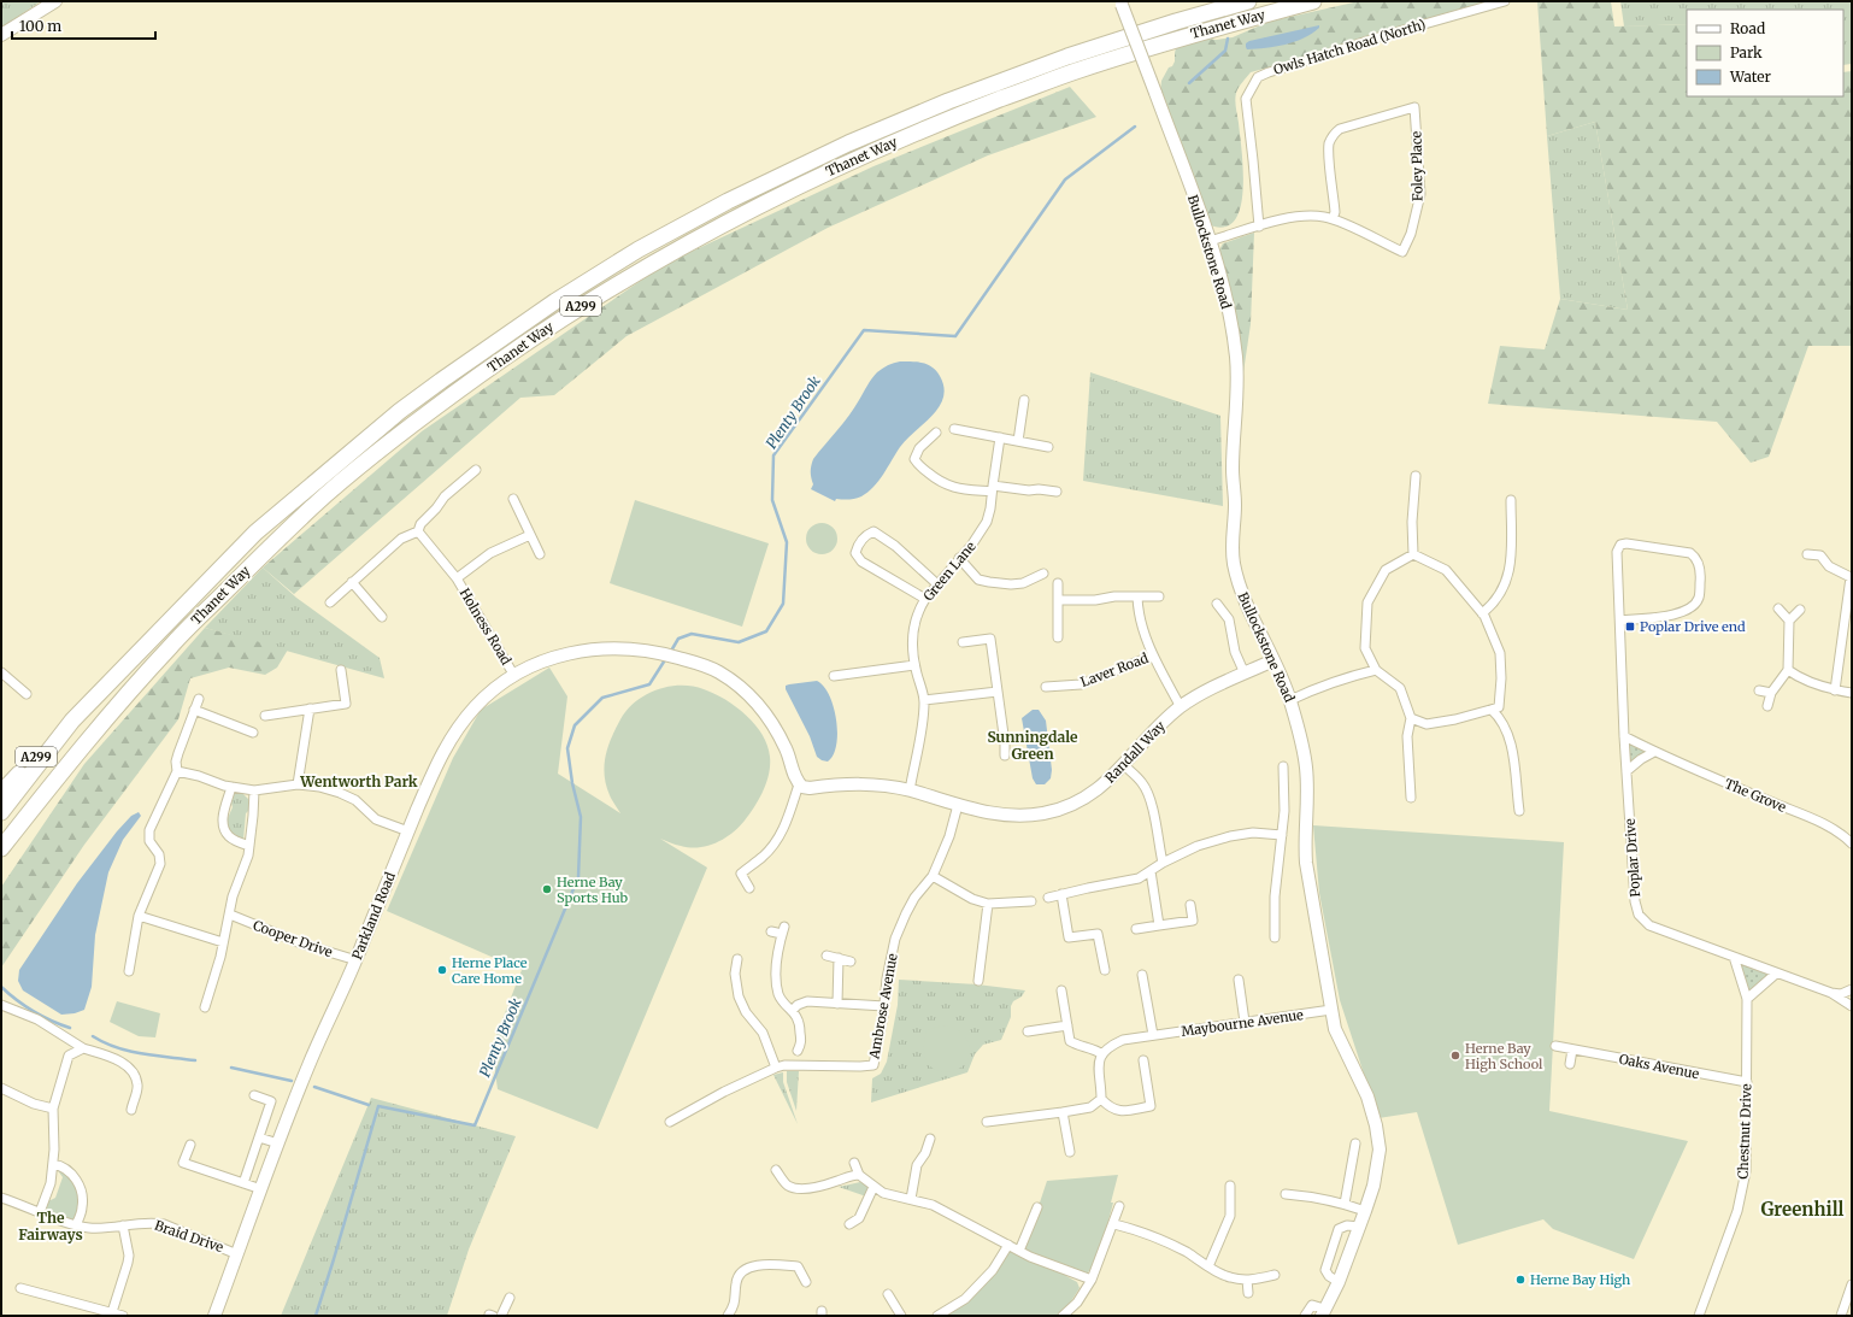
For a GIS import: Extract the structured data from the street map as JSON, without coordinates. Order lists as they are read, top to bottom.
{
  "streets": {
    "highway": ["Thanet Way", "A299"],
    "street": [
      "Owls Hatch Road (North)",
      "Foley Place",
      "Bullockstone Road",
      "Green Lane",
      "Holness Road",
      "Laver Road",
      "Randall Way",
      "The Grove",
      "Poplar Drive",
      "Parkland Road",
      "Cooper Drive",
      "Ambrose Avenue",
      "Maybourne Avenue",
      "Oaks Avenue",
      "Chestnut Drive",
      "Braid Drive"
    ]
  },
  "crossings": [
    ["Thanet Way", "A299"],
    ["Bullockstone Road", "Randall Way"],
    ["Bullockstone Road", "Maybourne Avenue"],
    ["Green Lane", "Randall Way"],
    ["Holness Road", "Parkland Road"],
    ["Laver Road", "Randall Way"],
    ["Randall Way", "Parkland Road"],
    ["Randall Way", "Ambrose Avenue"],
    ["The Grove", "Poplar Drive"],
    ["Poplar Drive", "Chestnut Drive"],
    ["Parkland Road", "Cooper Drive"],
    ["Parkland Road", "Braid Drive"],
    ["Oaks Avenue", "Chestnut Drive"]
  ],
  "districts": [
    "Sunningdale Green",
    "Wentworth Park",
    "Greenhill",
    "The Fairways"
  ],
  "water": ["Plenty Brook"],
  "places": {
    "transit": ["Poplar Drive end"],
    "other": [
      "Herne Bay Sports Hub",
      "Herne Place Care Home",
      "Herne Bay High School",
      "Herne Bay High"
    ]
  },
  "legend": ["Road", "Park", "Water"],
  "scale_bar": "100 m"
}
